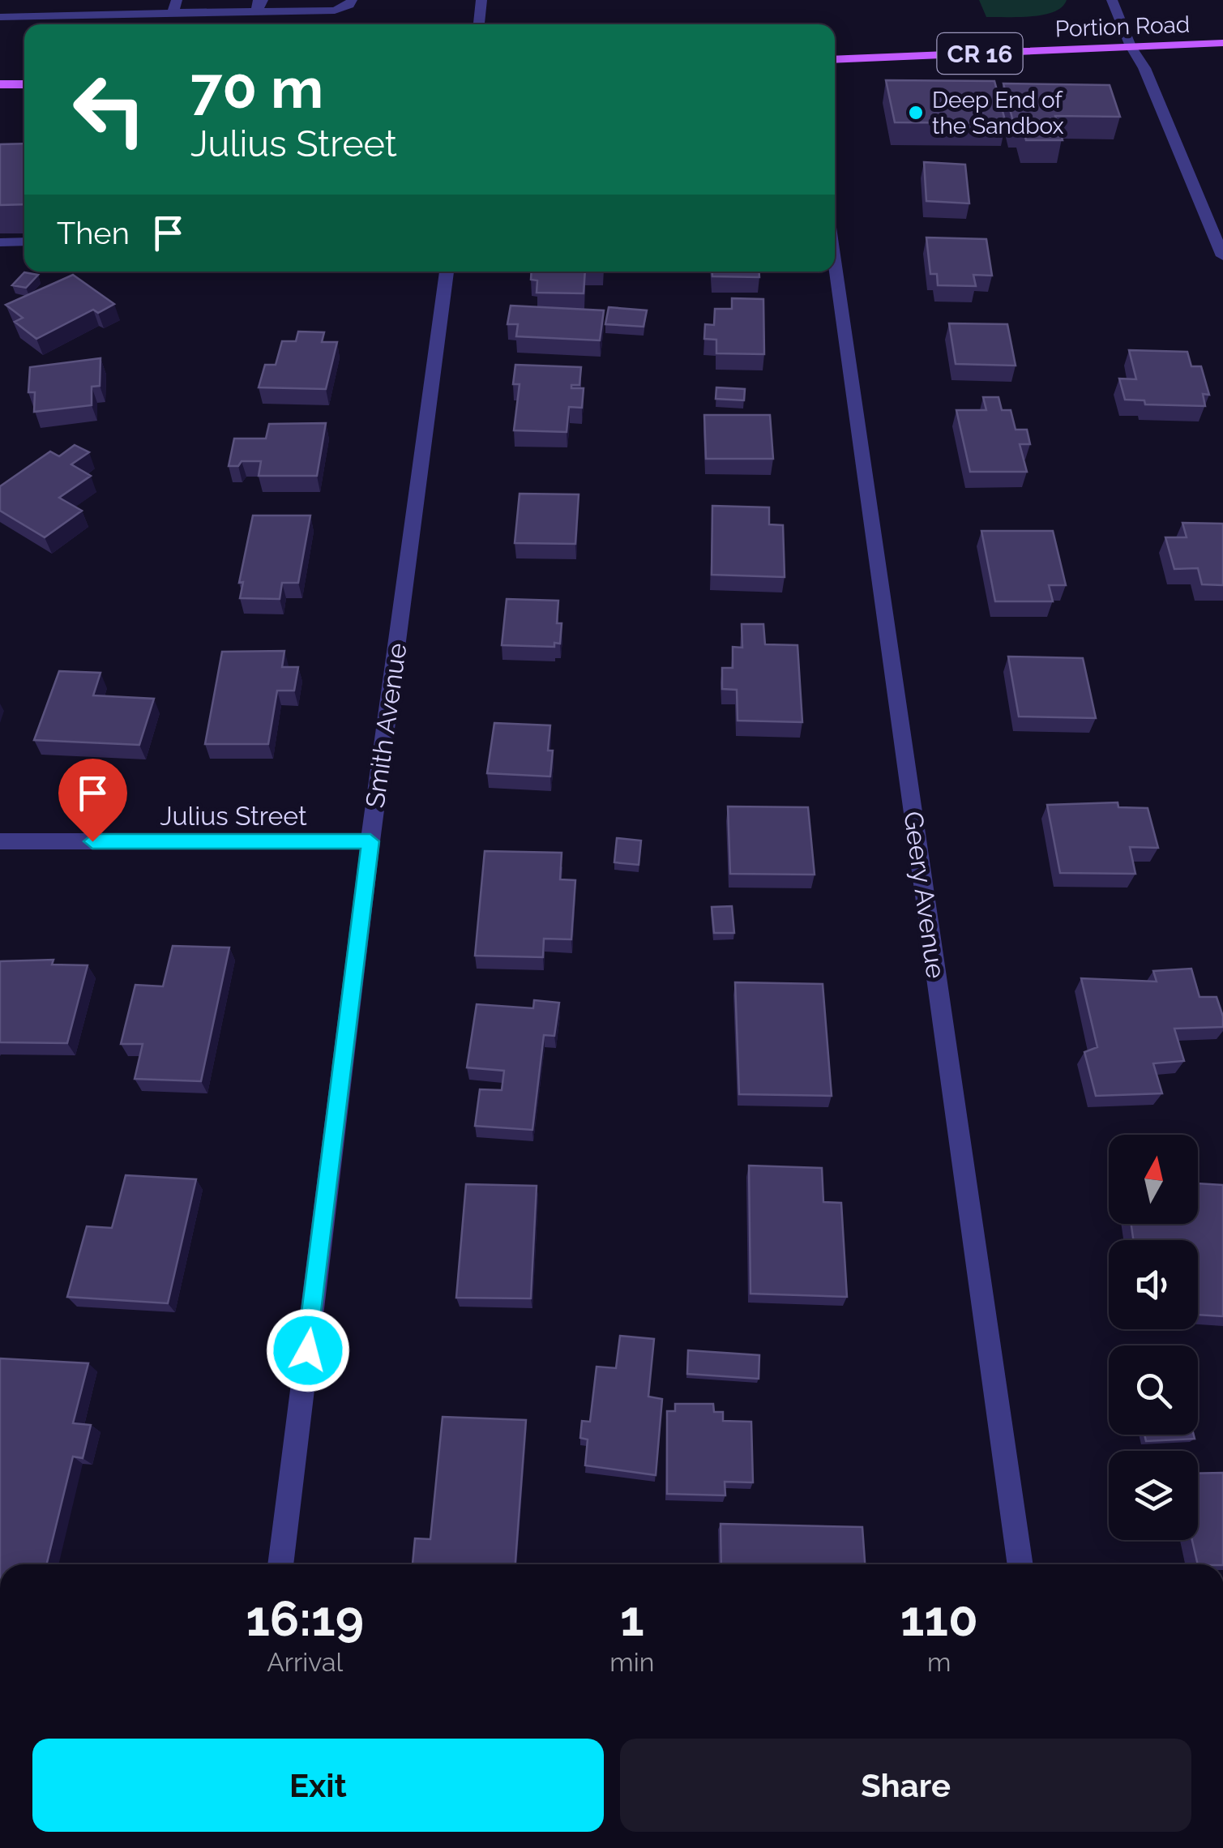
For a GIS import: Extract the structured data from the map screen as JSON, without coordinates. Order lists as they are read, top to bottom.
{
  "streets": {
    "main road": ["Portion Road", "CR 16"],
    "street": ["Smith Avenue", "Julius Street", "Geery Avenue"]
  },
  "crossings": [
    ["Smith Avenue", "Julius Street"]
  ],
  "places": ["Deep End of the Sandbox"],
  "north": "top",
  "page": {
    "turn": ["70 m", "Julius Street"],
    "then": "Then",
    "eta": [
      "16:19",
      "Arrival",
      "1",
      "min",
      "110",
      "m"
    ],
    "buttons": ["Exit", "Share"]
  }
}
